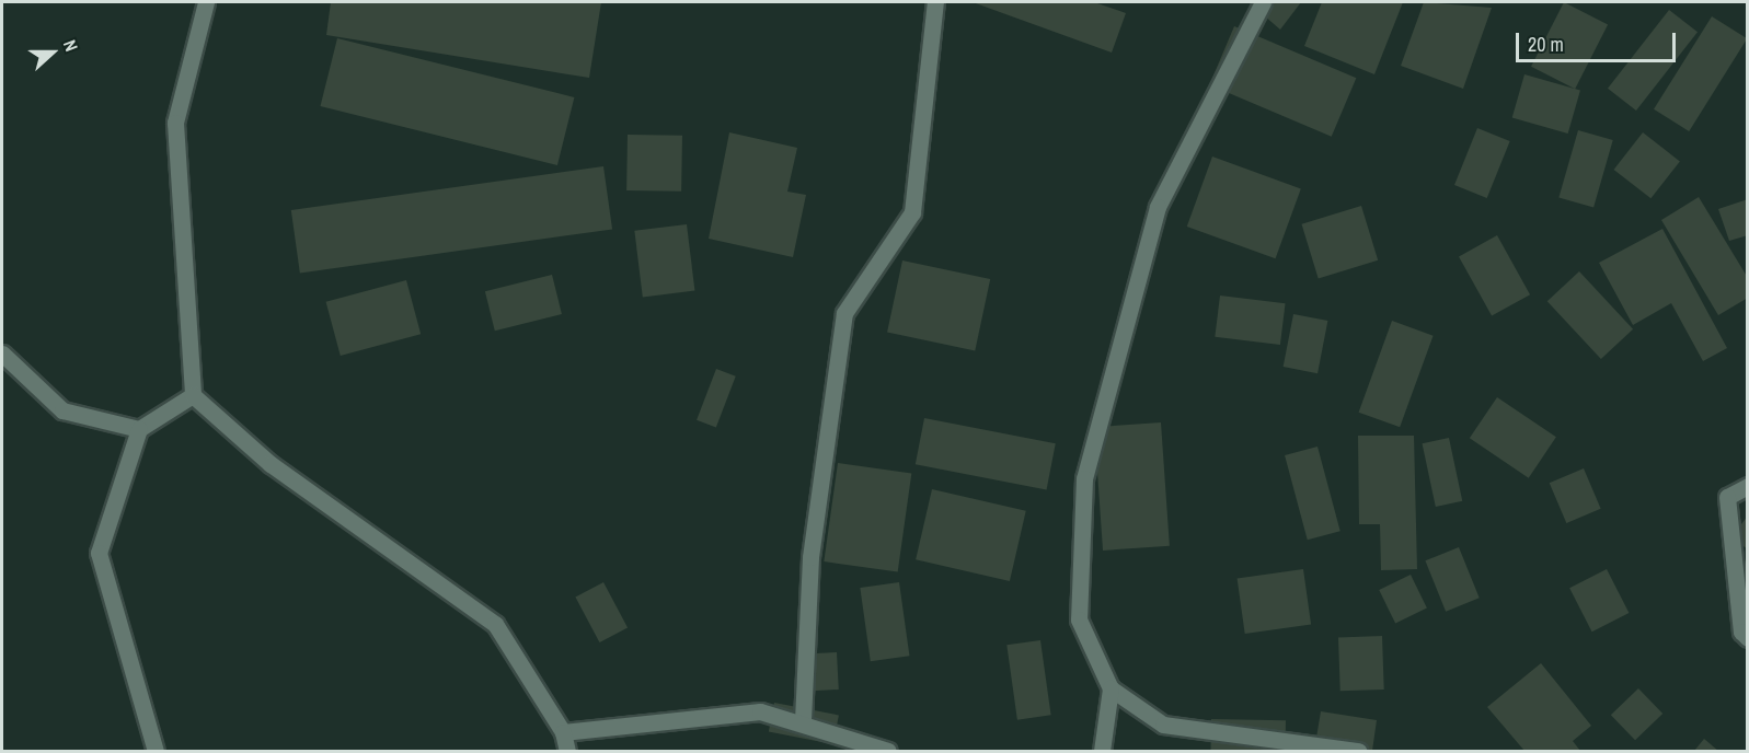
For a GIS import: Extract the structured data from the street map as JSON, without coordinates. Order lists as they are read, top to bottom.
{
  "scale_bar": "20 m",
  "north": "right"
}
